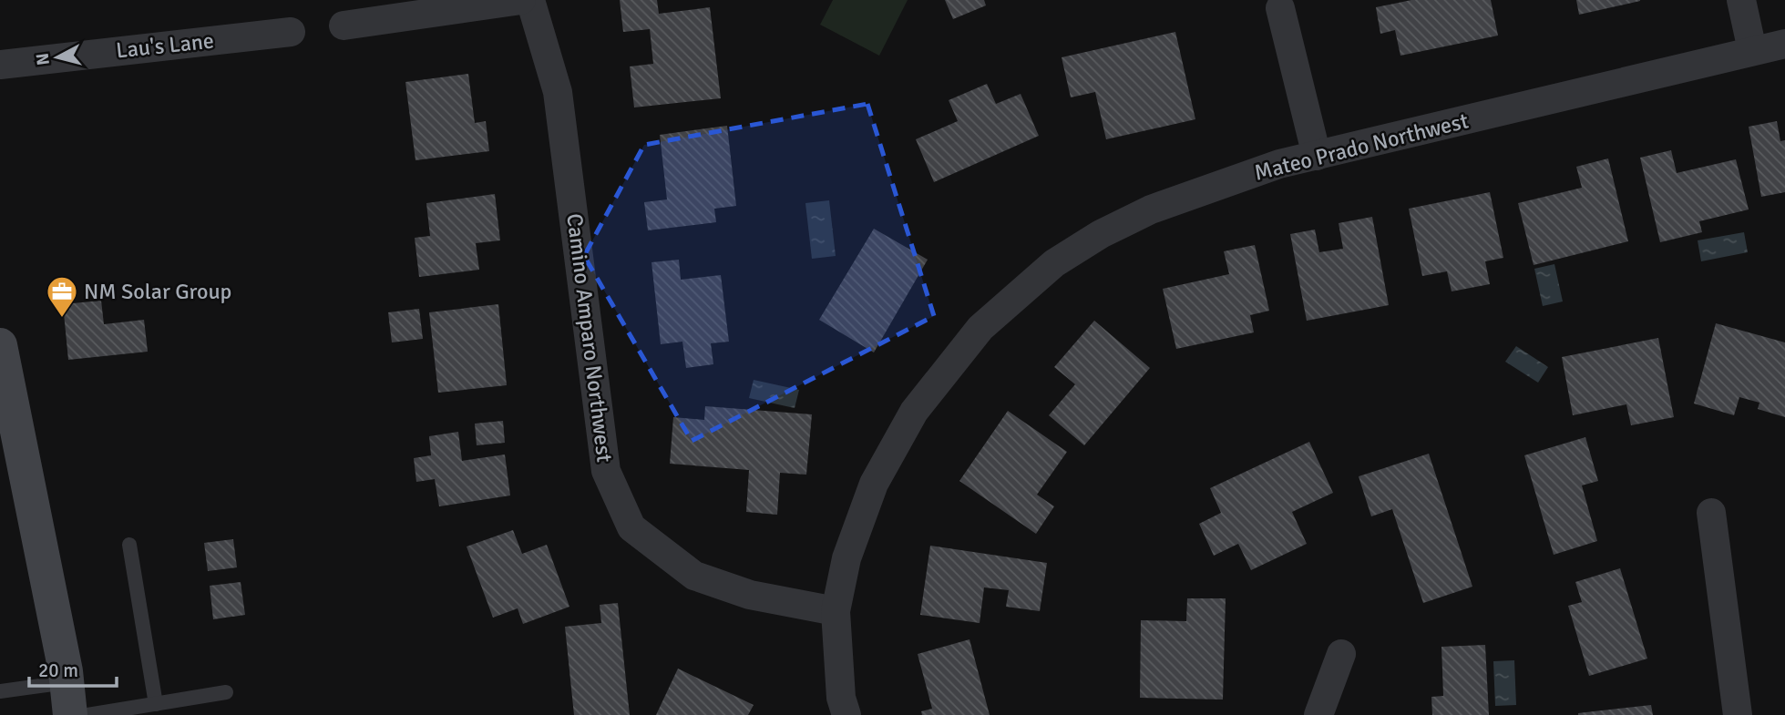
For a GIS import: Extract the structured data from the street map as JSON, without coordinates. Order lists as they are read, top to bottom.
{
  "streets": {
    "street": ["Lau's Lane", "Mateo Prado Northwest", "Camino Amparo Northwest"]
  },
  "crossings": [
    ["Mateo Prado Northwest", "Camino Amparo Northwest"]
  ],
  "places": {
    "office": ["NM Solar Group"]
  },
  "scale_bar": "20 m",
  "north": "left"
}
